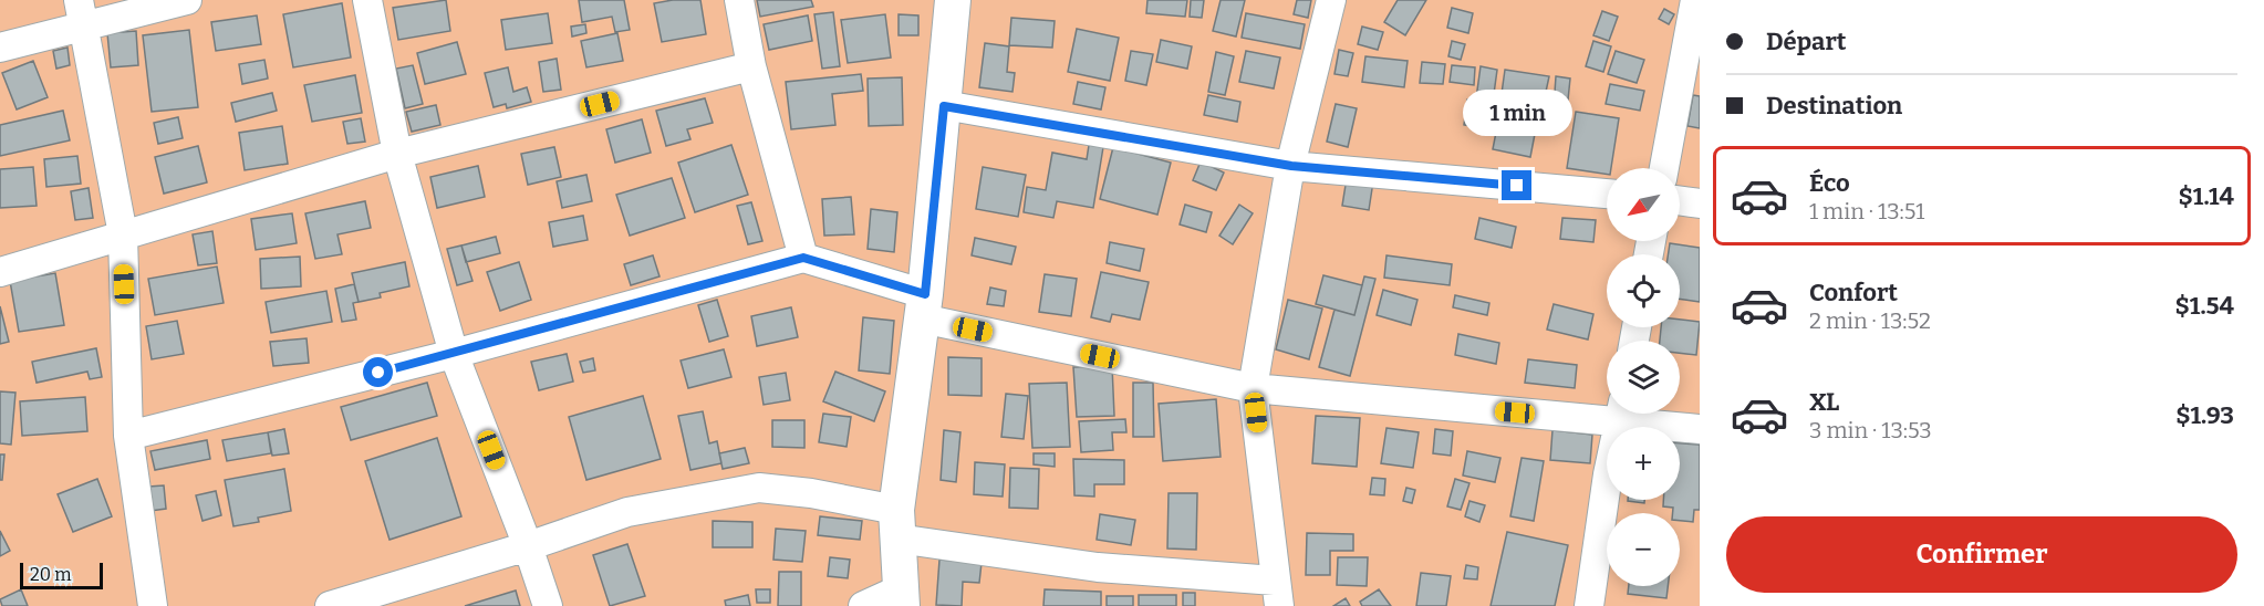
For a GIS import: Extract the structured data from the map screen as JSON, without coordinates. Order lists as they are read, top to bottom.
{
  "scale_bar": "20 m",
  "north": "bottom left",
  "page": {
    "banner": ["Départ", "Destination"],
    "bubble": "1 min",
    "list": [
      {
        "name": "Éco",
        "note": "1 min · 13:51",
        "value": "$1.14"
      },
      {
        "name": "Confort",
        "note": "2 min · 13:52",
        "value": "$1.54"
      },
      {
        "name": "XL",
        "note": "3 min · 13:53",
        "value": "$1.93"
      }
    ],
    "map_buttons": ["+", "−"],
    "buttons": "Confirmer",
    "scale": "20 m"
  }
}
